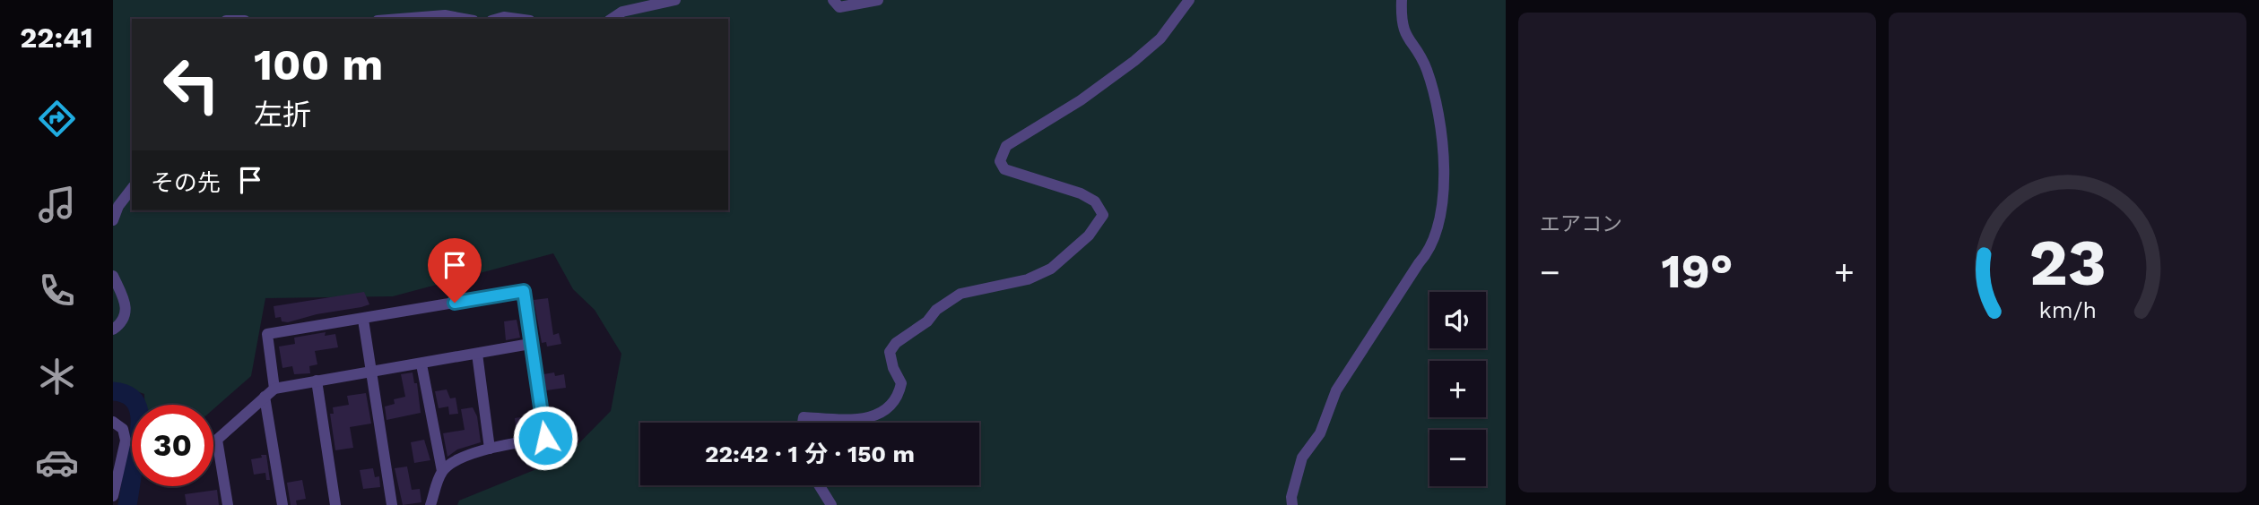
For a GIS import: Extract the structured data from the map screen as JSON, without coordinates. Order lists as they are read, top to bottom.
{
  "page": {
    "tabs": "22:41",
    "tile": "エアコン",
    "turn": ["100 m", "左折"],
    "then": "その先",
    "heat": ["−", "19°", "+"],
    "map_buttons": ["+", "−"],
    "limit": "30",
    "trip": "22:42 · 1 分 · 150 m",
    "gauge": ["23", "km/h"]
  }
}
